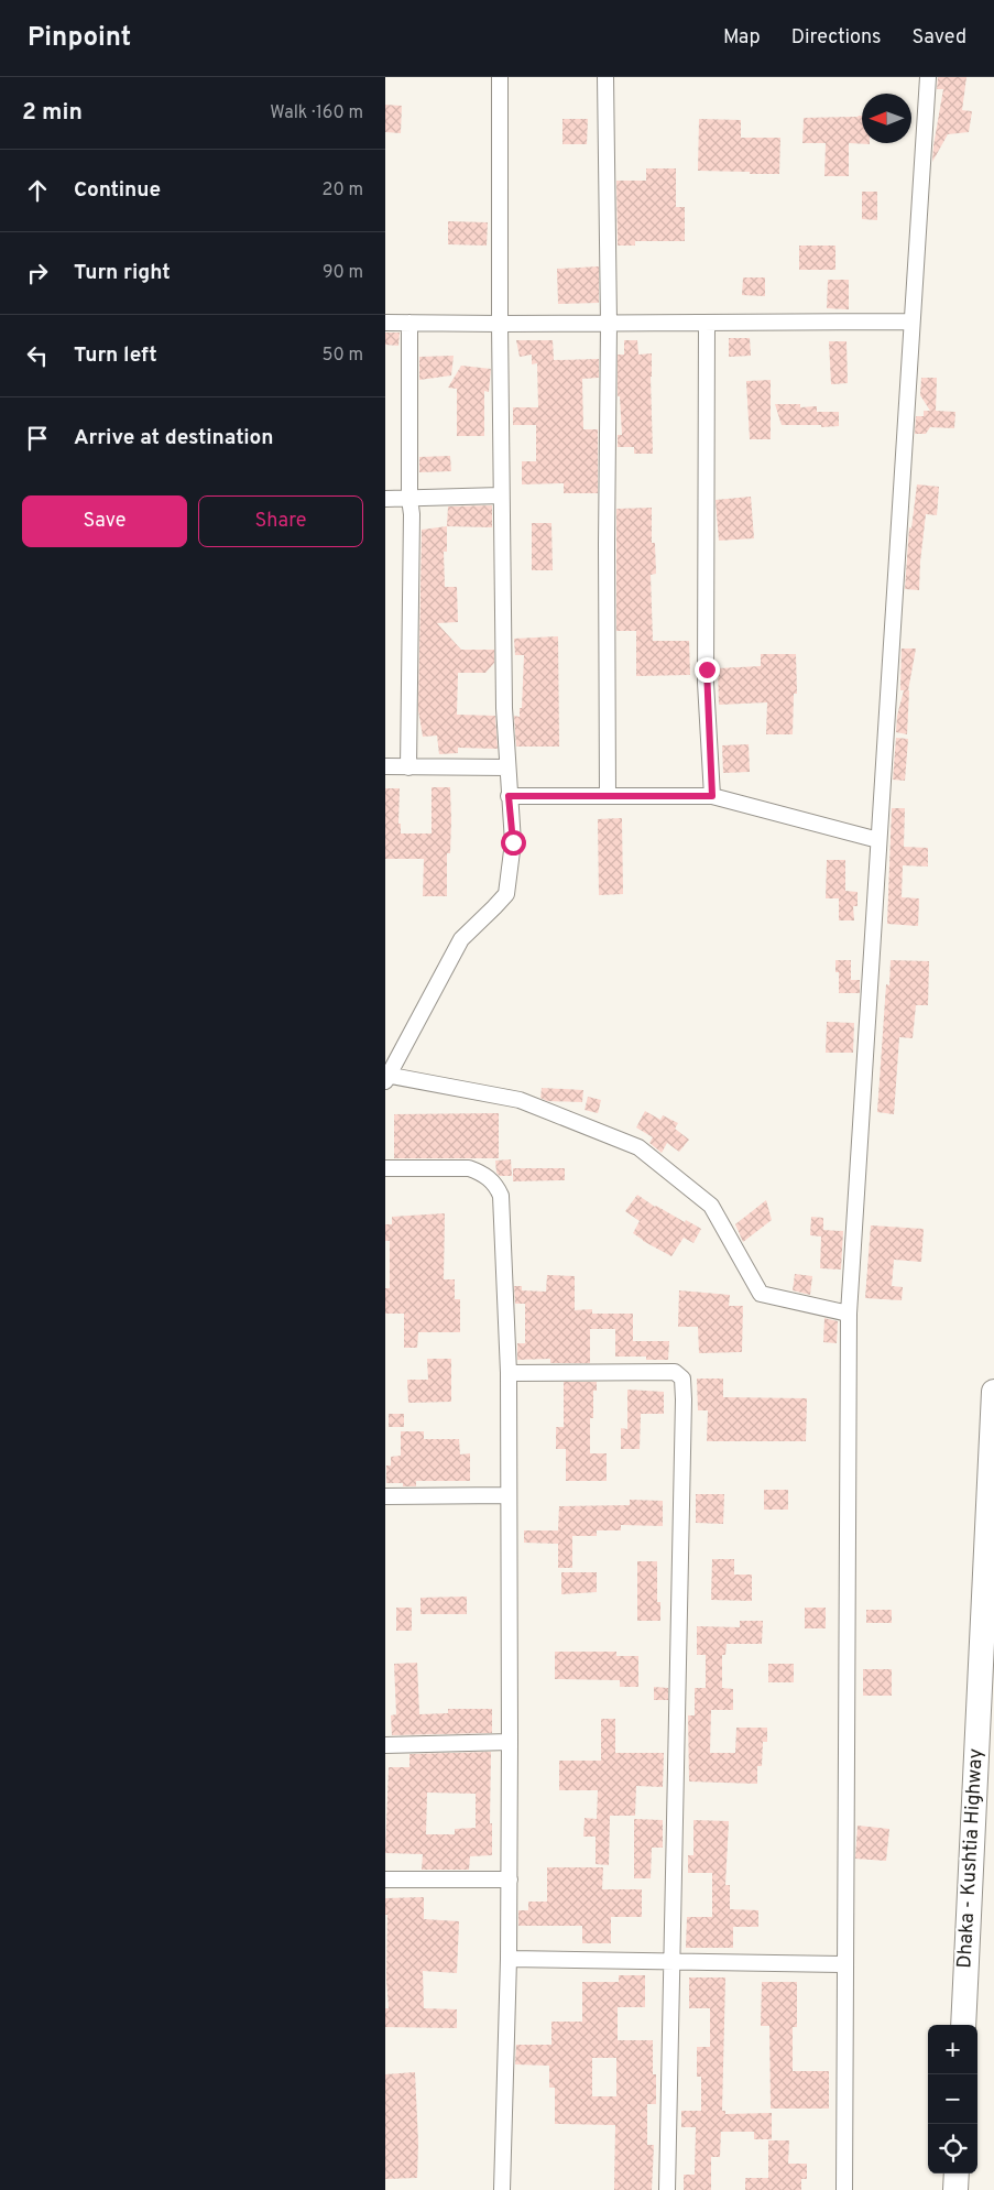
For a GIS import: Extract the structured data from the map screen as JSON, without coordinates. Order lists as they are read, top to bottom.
{
  "streets": {
    "main road": ["Dhaka - Kushtia Highway"]
  },
  "north": "left",
  "page": {
    "header": "Pinpoint",
    "nav": ["Map", "Directions", "Saved"],
    "heading": ["2 min", "Walk · 160 m"],
    "list": [
      ["Continue", "20 m"],
      ["Turn right", "90 m"],
      ["Turn left", "50 m"],
      "Arrive at destination"
    ],
    "buttons": ["Save", "Share"],
    "map_buttons": ["+", "−"]
  }
}
